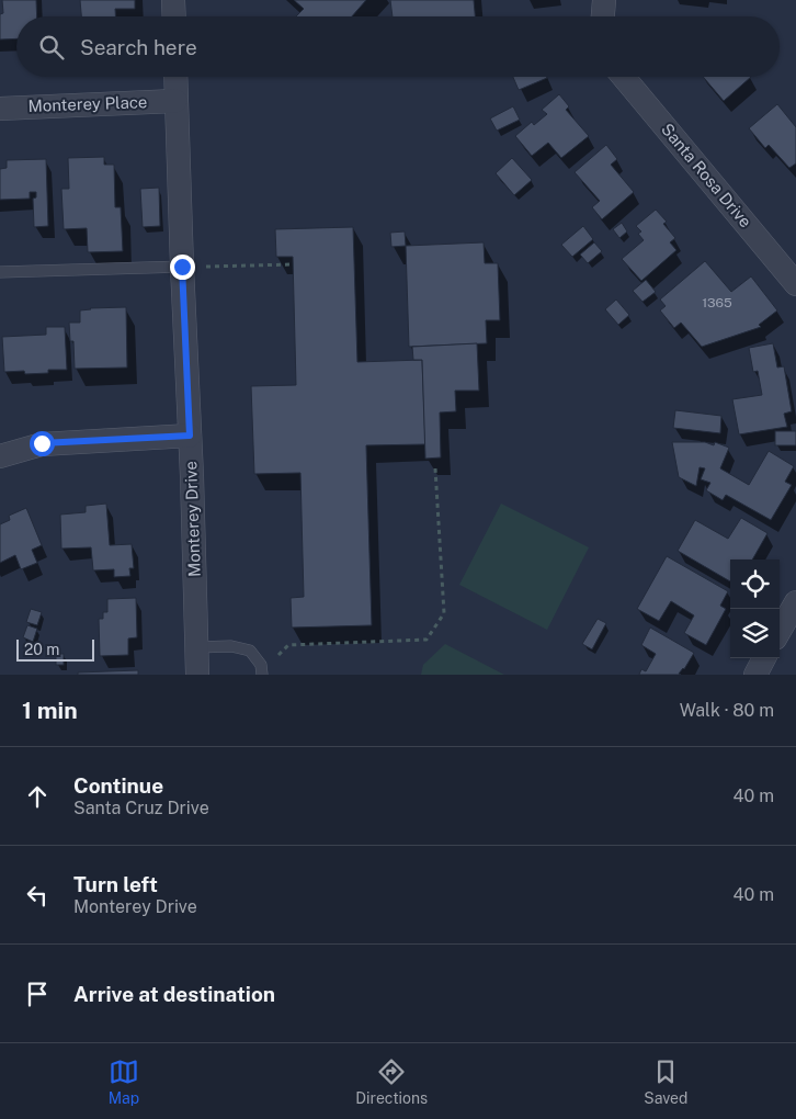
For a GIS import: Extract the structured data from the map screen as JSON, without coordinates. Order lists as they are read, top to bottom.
{
  "streets": {
    "street": ["Monterey Place", "Santa Rosa Drive", "Monterey Drive"]
  },
  "crossings": [
    ["Monterey Place", "Monterey Drive"]
  ],
  "house_numbers": ["1365"],
  "scale_bar": "20 m",
  "page": {
    "search": "Search here",
    "scale": "20 m",
    "heading": ["1 min", "Walk · 80 m"],
    "list": [
      ["Continue", "Santa Cruz Drive", "40 m"],
      ["Turn left", "Monterey Drive", "40 m"],
      "Arrive at destination"
    ],
    "nav": ["Map", "Directions", "Saved"]
  }
}
